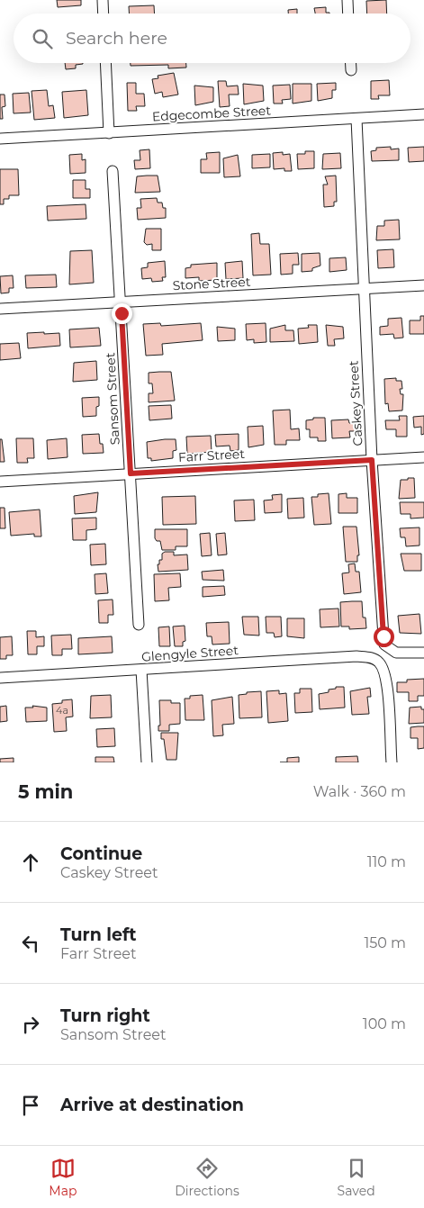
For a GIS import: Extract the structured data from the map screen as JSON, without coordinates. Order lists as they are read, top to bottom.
{
  "streets": {
    "street": [
      "Edgecombe Street",
      "Stone Street",
      "Sansom Street",
      "Caskey Street",
      "Farr Street",
      "Glengyle Street"
    ]
  },
  "crossings": [
    ["Edgecombe Street", "Caskey Street"],
    ["Stone Street", "Sansom Street"],
    ["Stone Street", "Caskey Street"],
    ["Sansom Street", "Farr Street"],
    ["Caskey Street", "Farr Street"]
  ],
  "house_numbers": ["4a"],
  "page": {
    "search": "Search here",
    "heading": ["5 min", "Walk · 360 m"],
    "list": [
      ["Continue", "Caskey Street", "110 m"],
      ["Turn left", "Farr Street", "150 m"],
      ["Turn right", "Sansom Street", "100 m"],
      "Arrive at destination"
    ],
    "nav": ["Map", "Directions", "Saved"]
  }
}
